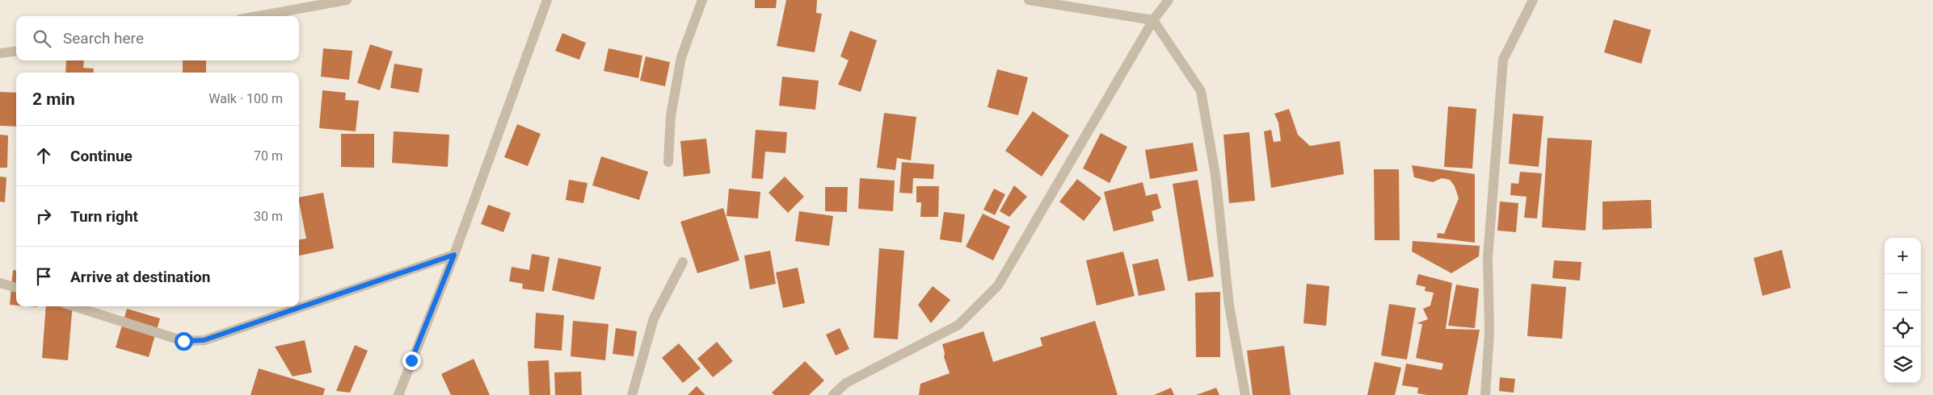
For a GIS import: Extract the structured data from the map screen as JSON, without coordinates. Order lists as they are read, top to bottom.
{
  "page": {
    "search": "Search here",
    "heading": ["2 min", "Walk · 100 m"],
    "list": [
      ["Continue", "70 m"],
      ["Turn right", "30 m"],
      "Arrive at destination"
    ],
    "map_buttons": ["+", "−"]
  }
}
